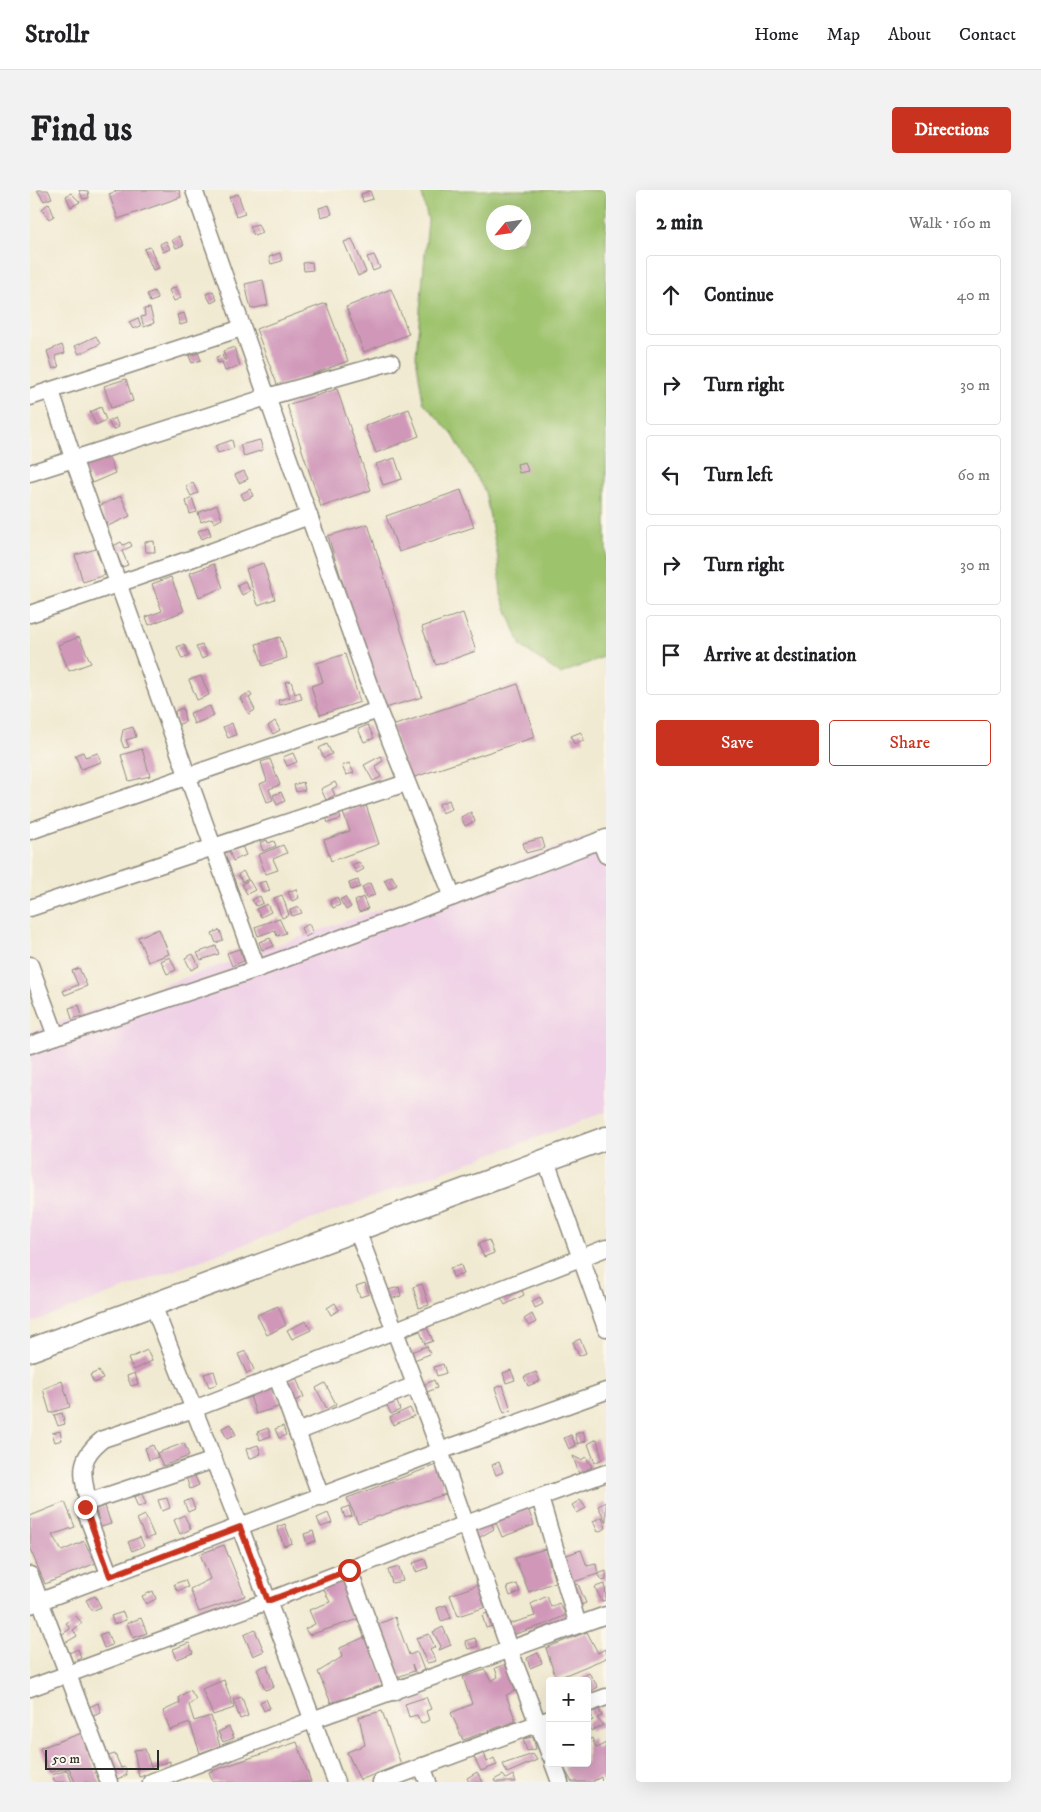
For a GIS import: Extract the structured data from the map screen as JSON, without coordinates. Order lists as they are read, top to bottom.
{
  "scale_bar": "50 m",
  "north": "bottom left",
  "page": {
    "header": "Strollr",
    "nav": [
      "Home",
      "Map",
      "About",
      "Contact"
    ],
    "buttons": [
      "Directions",
      ["Save", "Share"]
    ],
    "title": "Find us",
    "heading": ["2 min", "Walk · 160 m"],
    "list": [
      ["Continue", "40 m"],
      ["Turn right", "30 m"],
      ["Turn left", "60 m"],
      ["Turn right", "30 m"],
      "Arrive at destination"
    ],
    "map_buttons": ["+", "−"],
    "scale": "50 m"
  }
}
